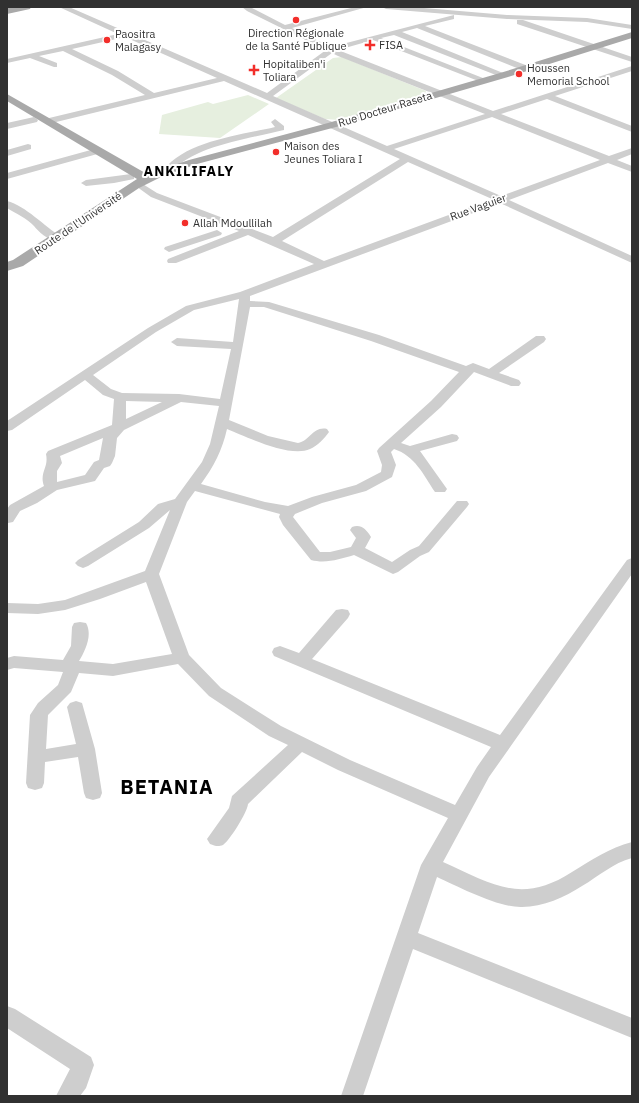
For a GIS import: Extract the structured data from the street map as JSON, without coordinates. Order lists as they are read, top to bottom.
{
  "streets": {
    "main road": ["Rue Docteur Raseta", "Route de l'Université"],
    "street": ["Rue Vaguier"]
  },
  "crossings": [
    ["Rue Docteur Raseta", "Route de l'Université"]
  ],
  "districts": ["ANKILIFALY", "BETANIA"],
  "places": {
    "other": [
      "Direction Régionale de la Santé Publique",
      "Paositra Malagasy",
      "Houssen Memorial School",
      "Maison des Jeunes Toliara I",
      "Allah Mdoullilah"
    ],
    "health": ["FISA", "Hopitaliben'i Toliara"]
  }
}
